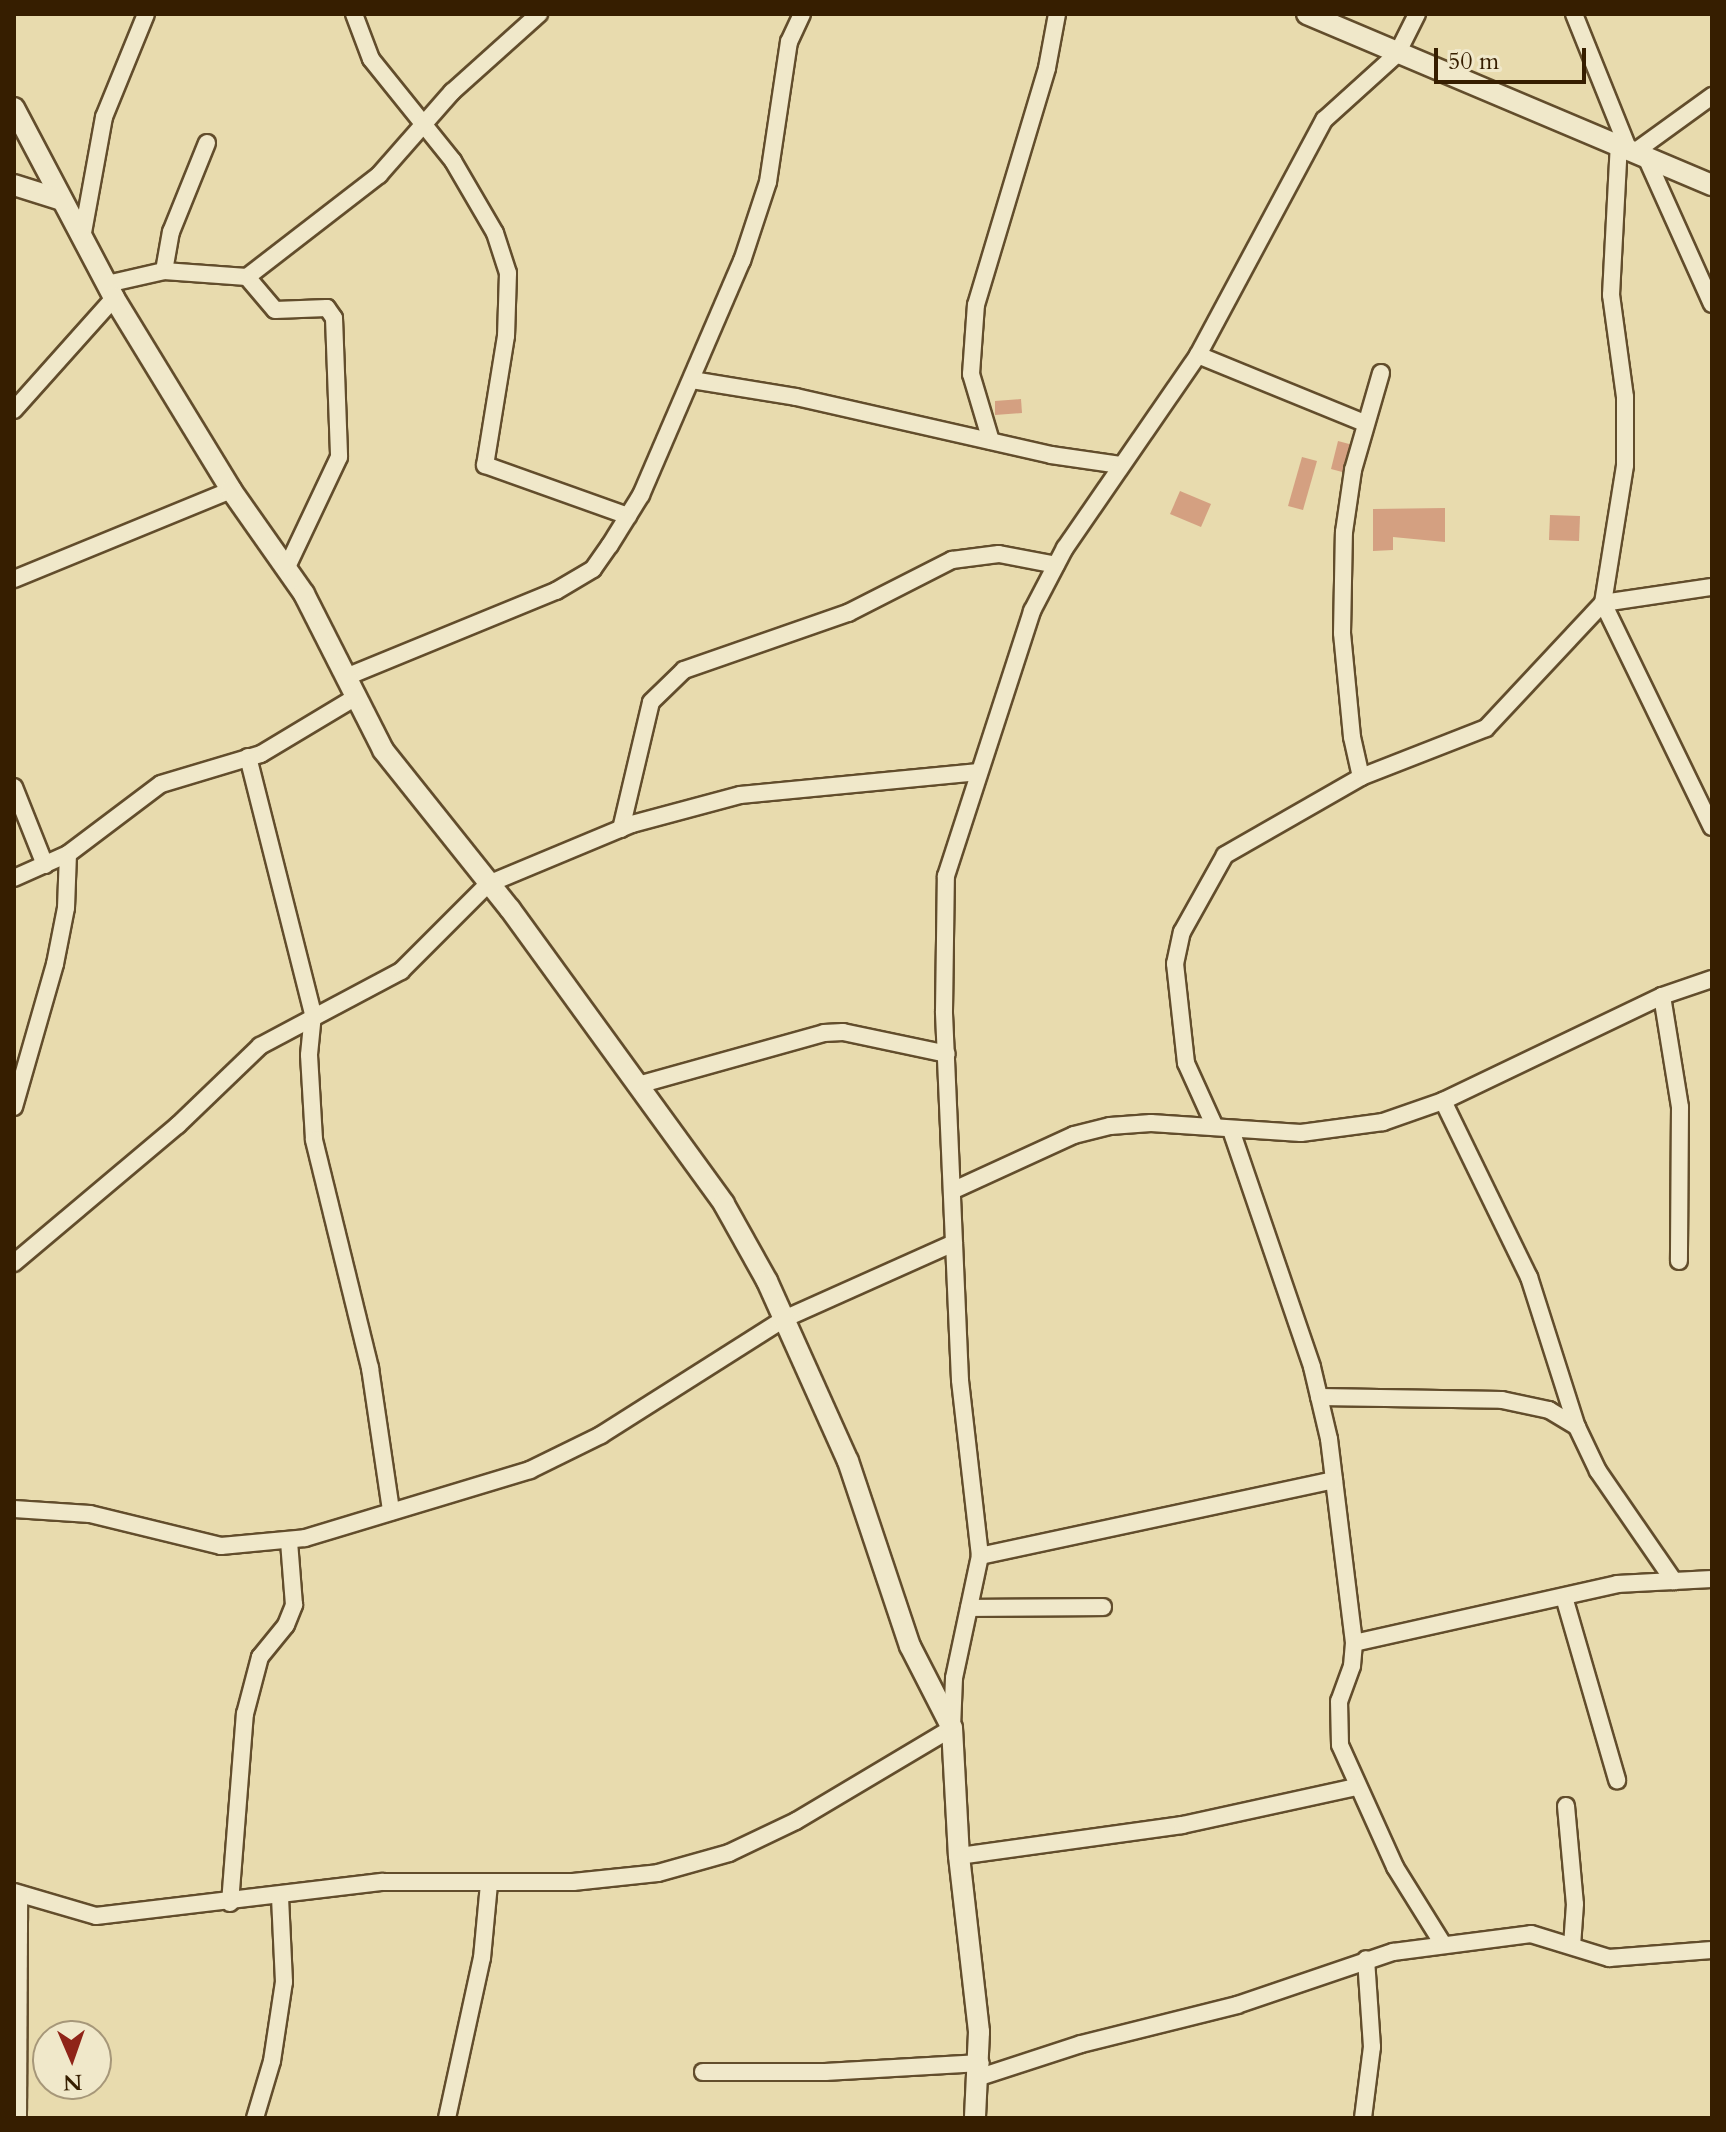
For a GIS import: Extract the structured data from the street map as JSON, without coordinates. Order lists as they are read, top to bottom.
{
  "scale_bar": "50 m",
  "north": "bottom"
}
